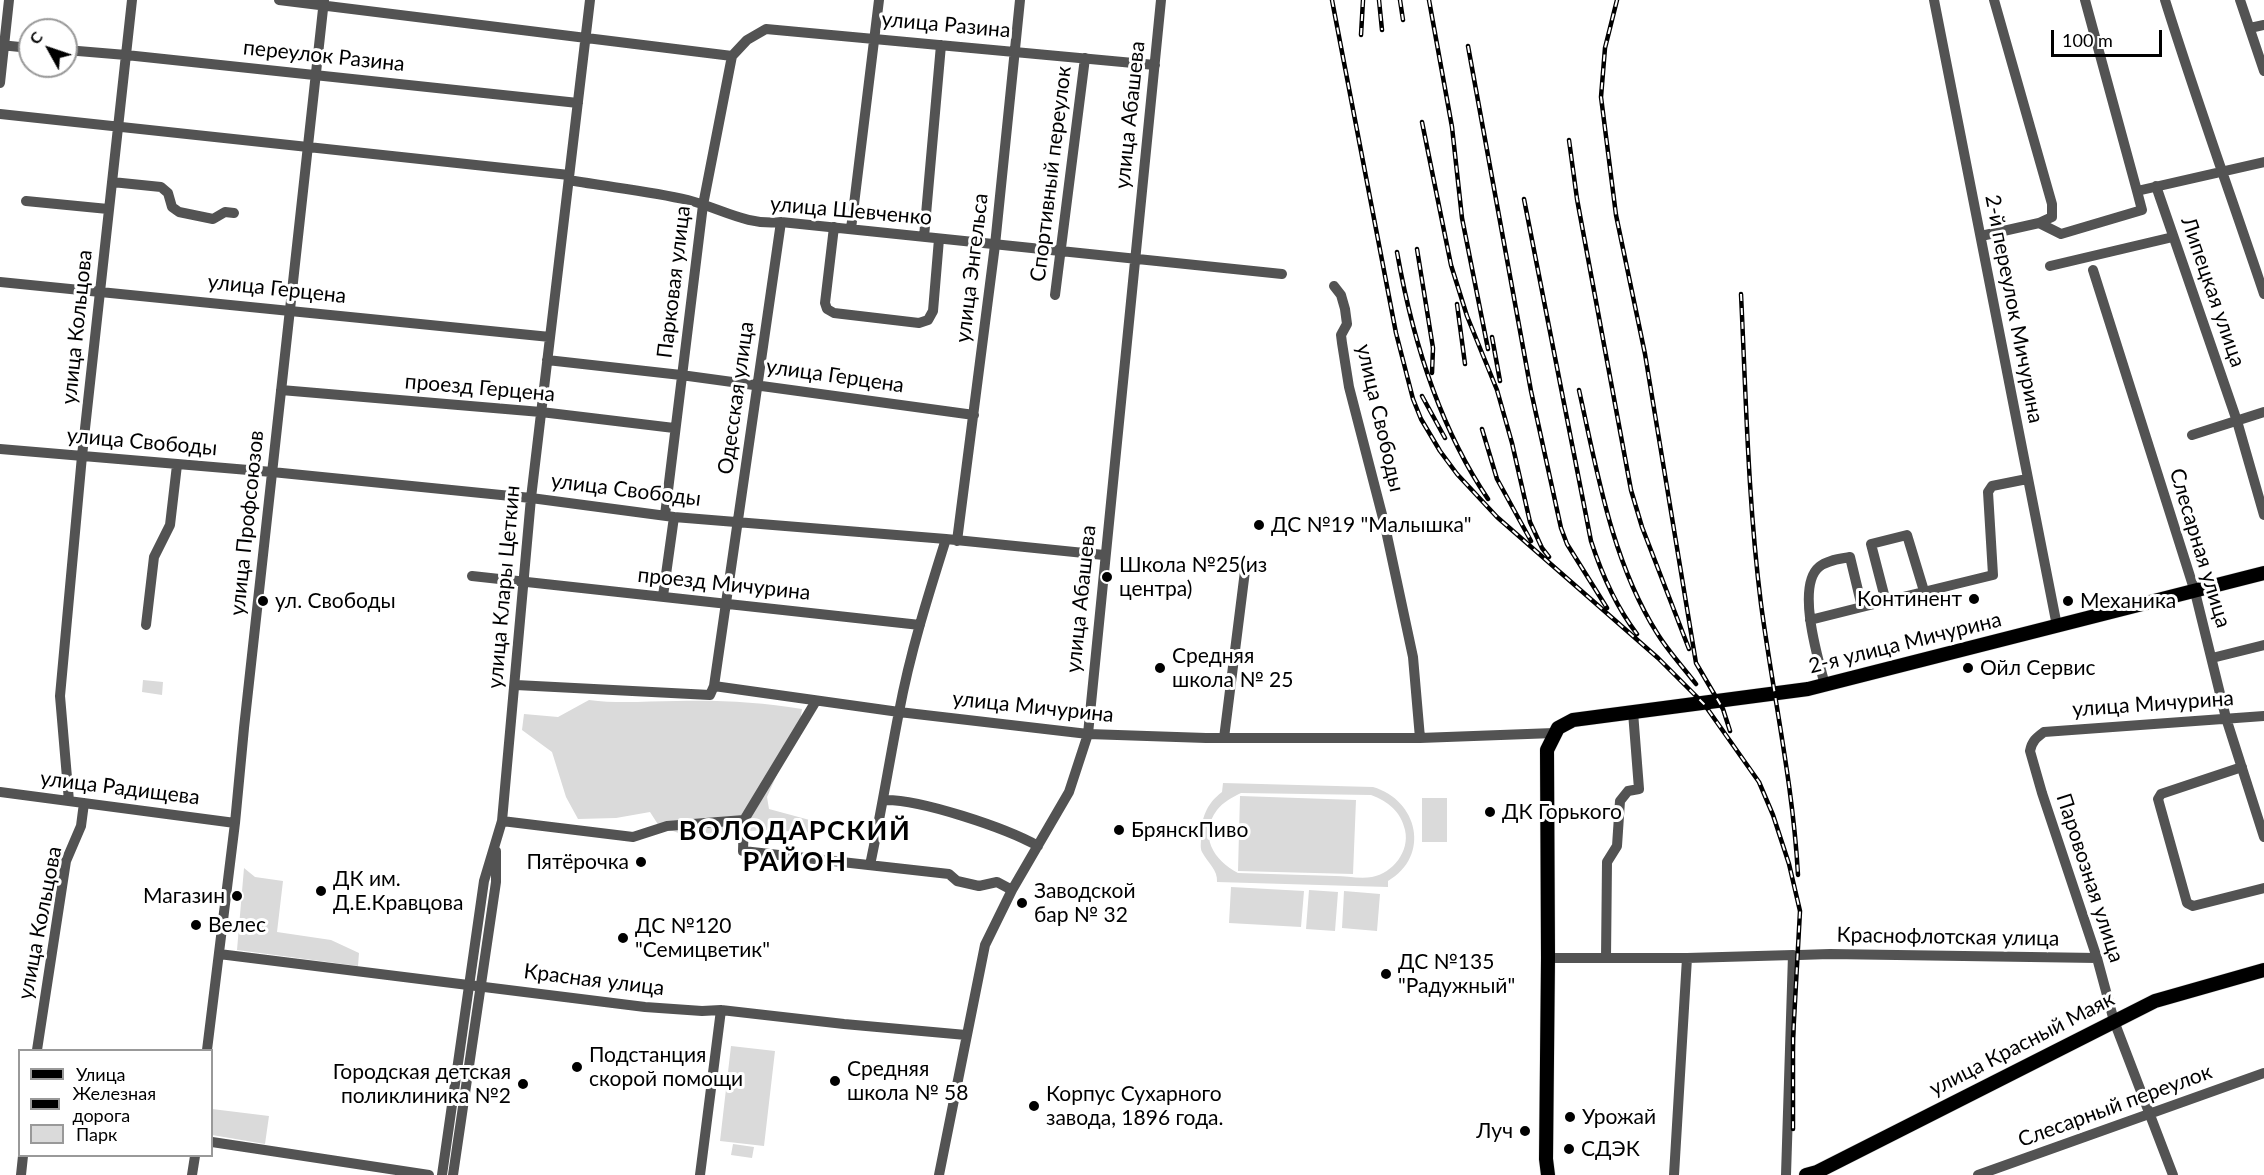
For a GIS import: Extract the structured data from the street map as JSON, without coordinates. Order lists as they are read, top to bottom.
{
  "streets": {
    "main road": ["2-я улица Мичурина", "улица Красный Маяк"],
    "street": [
      "улица Разина",
      "переулок Разина",
      "улица Абашева",
      "Спортивный переулок",
      "улица Шевченко",
      "улица Энгельса",
      "Парковая улица",
      "улица Герцена",
      "Липецкая улица",
      "2-й переулок Мичурина",
      "улица Кольцова",
      "проезд Герцена",
      "Одесская улица",
      "улица Свободы",
      "улица Профсоюзов",
      "Слесарная улица",
      "проезд Мичурина",
      "улица Клары Цеткин",
      "улица Мичурина",
      "улица Радищева",
      "Паровозная улица",
      "Краснофлотская улица",
      "Красная улица",
      "Слесарный переулок"
    ]
  },
  "crossings": [
    ["улица Разина", "улица Абашева"],
    ["улица Разина", "Спортивный переулок"],
    ["улица Разина", "улица Энгельса"],
    ["улица Разина", "Парковая улица"],
    ["переулок Разина", "улица Кольцова"],
    ["переулок Разина", "улица Профсоюзов"],
    ["переулок Разина", "улица Клары Цеткин"],
    ["улица Абашева", "улица Шевченко"],
    ["улица Абашева", "улица Свободы"],
    ["улица Абашева", "улица Мичурина"],
    ["улица Абашева", "Красная улица"],
    ["Спортивный переулок", "улица Шевченко"],
    ["улица Шевченко", "улица Энгельса"],
    ["улица Шевченко", "Парковая улица"],
    ["улица Шевченко", "улица Кольцова"],
    ["улица Шевченко", "Одесская улица"],
    ["улица Шевченко", "улица Профсоюзов"],
    ["улица Шевченко", "улица Клары Цеткин"],
    ["улица Энгельса", "улица Герцена"],
    ["улица Энгельса", "улица Свободы"],
    ["улица Энгельса", "проезд Мичурина"],
    ["улица Энгельса", "улица Мичурина"],
    ["Парковая улица", "улица Герцена"],
    ["Парковая улица", "проезд Герцена"],
    ["Парковая улица", "улица Свободы"],
    ["Парковая улица", "проезд Мичурина"],
    ["улица Герцена", "улица Кольцова"],
    ["улица Герцена", "Одесская улица"],
    ["улица Герцена", "улица Профсоюзов"],
    ["улица Герцена", "улица Клары Цеткин"],
    ["2-й переулок Мичурина", "2-я улица Мичурина"],
    ["улица Кольцова", "улица Свободы"],
    ["улица Кольцова", "улица Радищева"],
    ["проезд Герцена", "улица Профсоюзов"],
    ["проезд Герцена", "улица Клары Цеткин"],
    ["Одесская улица", "улица Свободы"],
    ["Одесская улица", "проезд Мичурина"],
    ["Одесская улица", "улица Мичурина"],
    ["улица Свободы", "улица Профсоюзов"],
    ["улица Свободы", "улица Клары Цеткин"],
    ["улица Свободы", "улица Мичурина"],
    ["улица Профсоюзов", "улица Радищева"],
    ["улица Профсоюзов", "Красная улица"],
    ["Слесарная улица", "2-я улица Мичурина"],
    ["Слесарная улица", "улица Мичурина"],
    ["проезд Мичурина", "улица Клары Цеткин"],
    ["улица Клары Цеткин", "улица Мичурина"],
    ["улица Клары Цеткин", "Красная улица"],
    ["2-я улица Мичурина", "улица Мичурина"],
    ["улица Мичурина", "Паровозная улица"],
    ["Паровозная улица", "Краснофлотская улица"],
    ["Паровозная улица", "улица Красный Маяк"],
    ["Паровозная улица", "Слесарный переулок"]
  ],
  "districts": ["ВОЛОДАРСКИЙ РАЙОН"],
  "places": [
    "ДС №19 \"Малышка\"",
    "Школа №25(из центра)",
    "Континент",
    "ул. Свободы",
    "Механика",
    "Средняя школа № 25",
    "Ойл Сервис",
    "ДК Горького",
    "БрянскПиво",
    "Пятёрочка",
    "ДК им. Д.Е.Кравцова",
    "Магазин",
    "Заводской бар № 32",
    "Велес",
    "ДС №120 \"Семицветик\"",
    "ДС №135 \"Радужный\"",
    "Подстанция скорой помощи",
    "Средняя школа № 58",
    "Городская детская поликлиника №2",
    "Корпус Сухарного завода, 1896 года.",
    "Урожай",
    "Луч",
    "СДЭК"
  ],
  "legend": ["Улица", "Железная дорога", "Парк"],
  "scale_bar": "100 m",
  "north": "top left"
}
